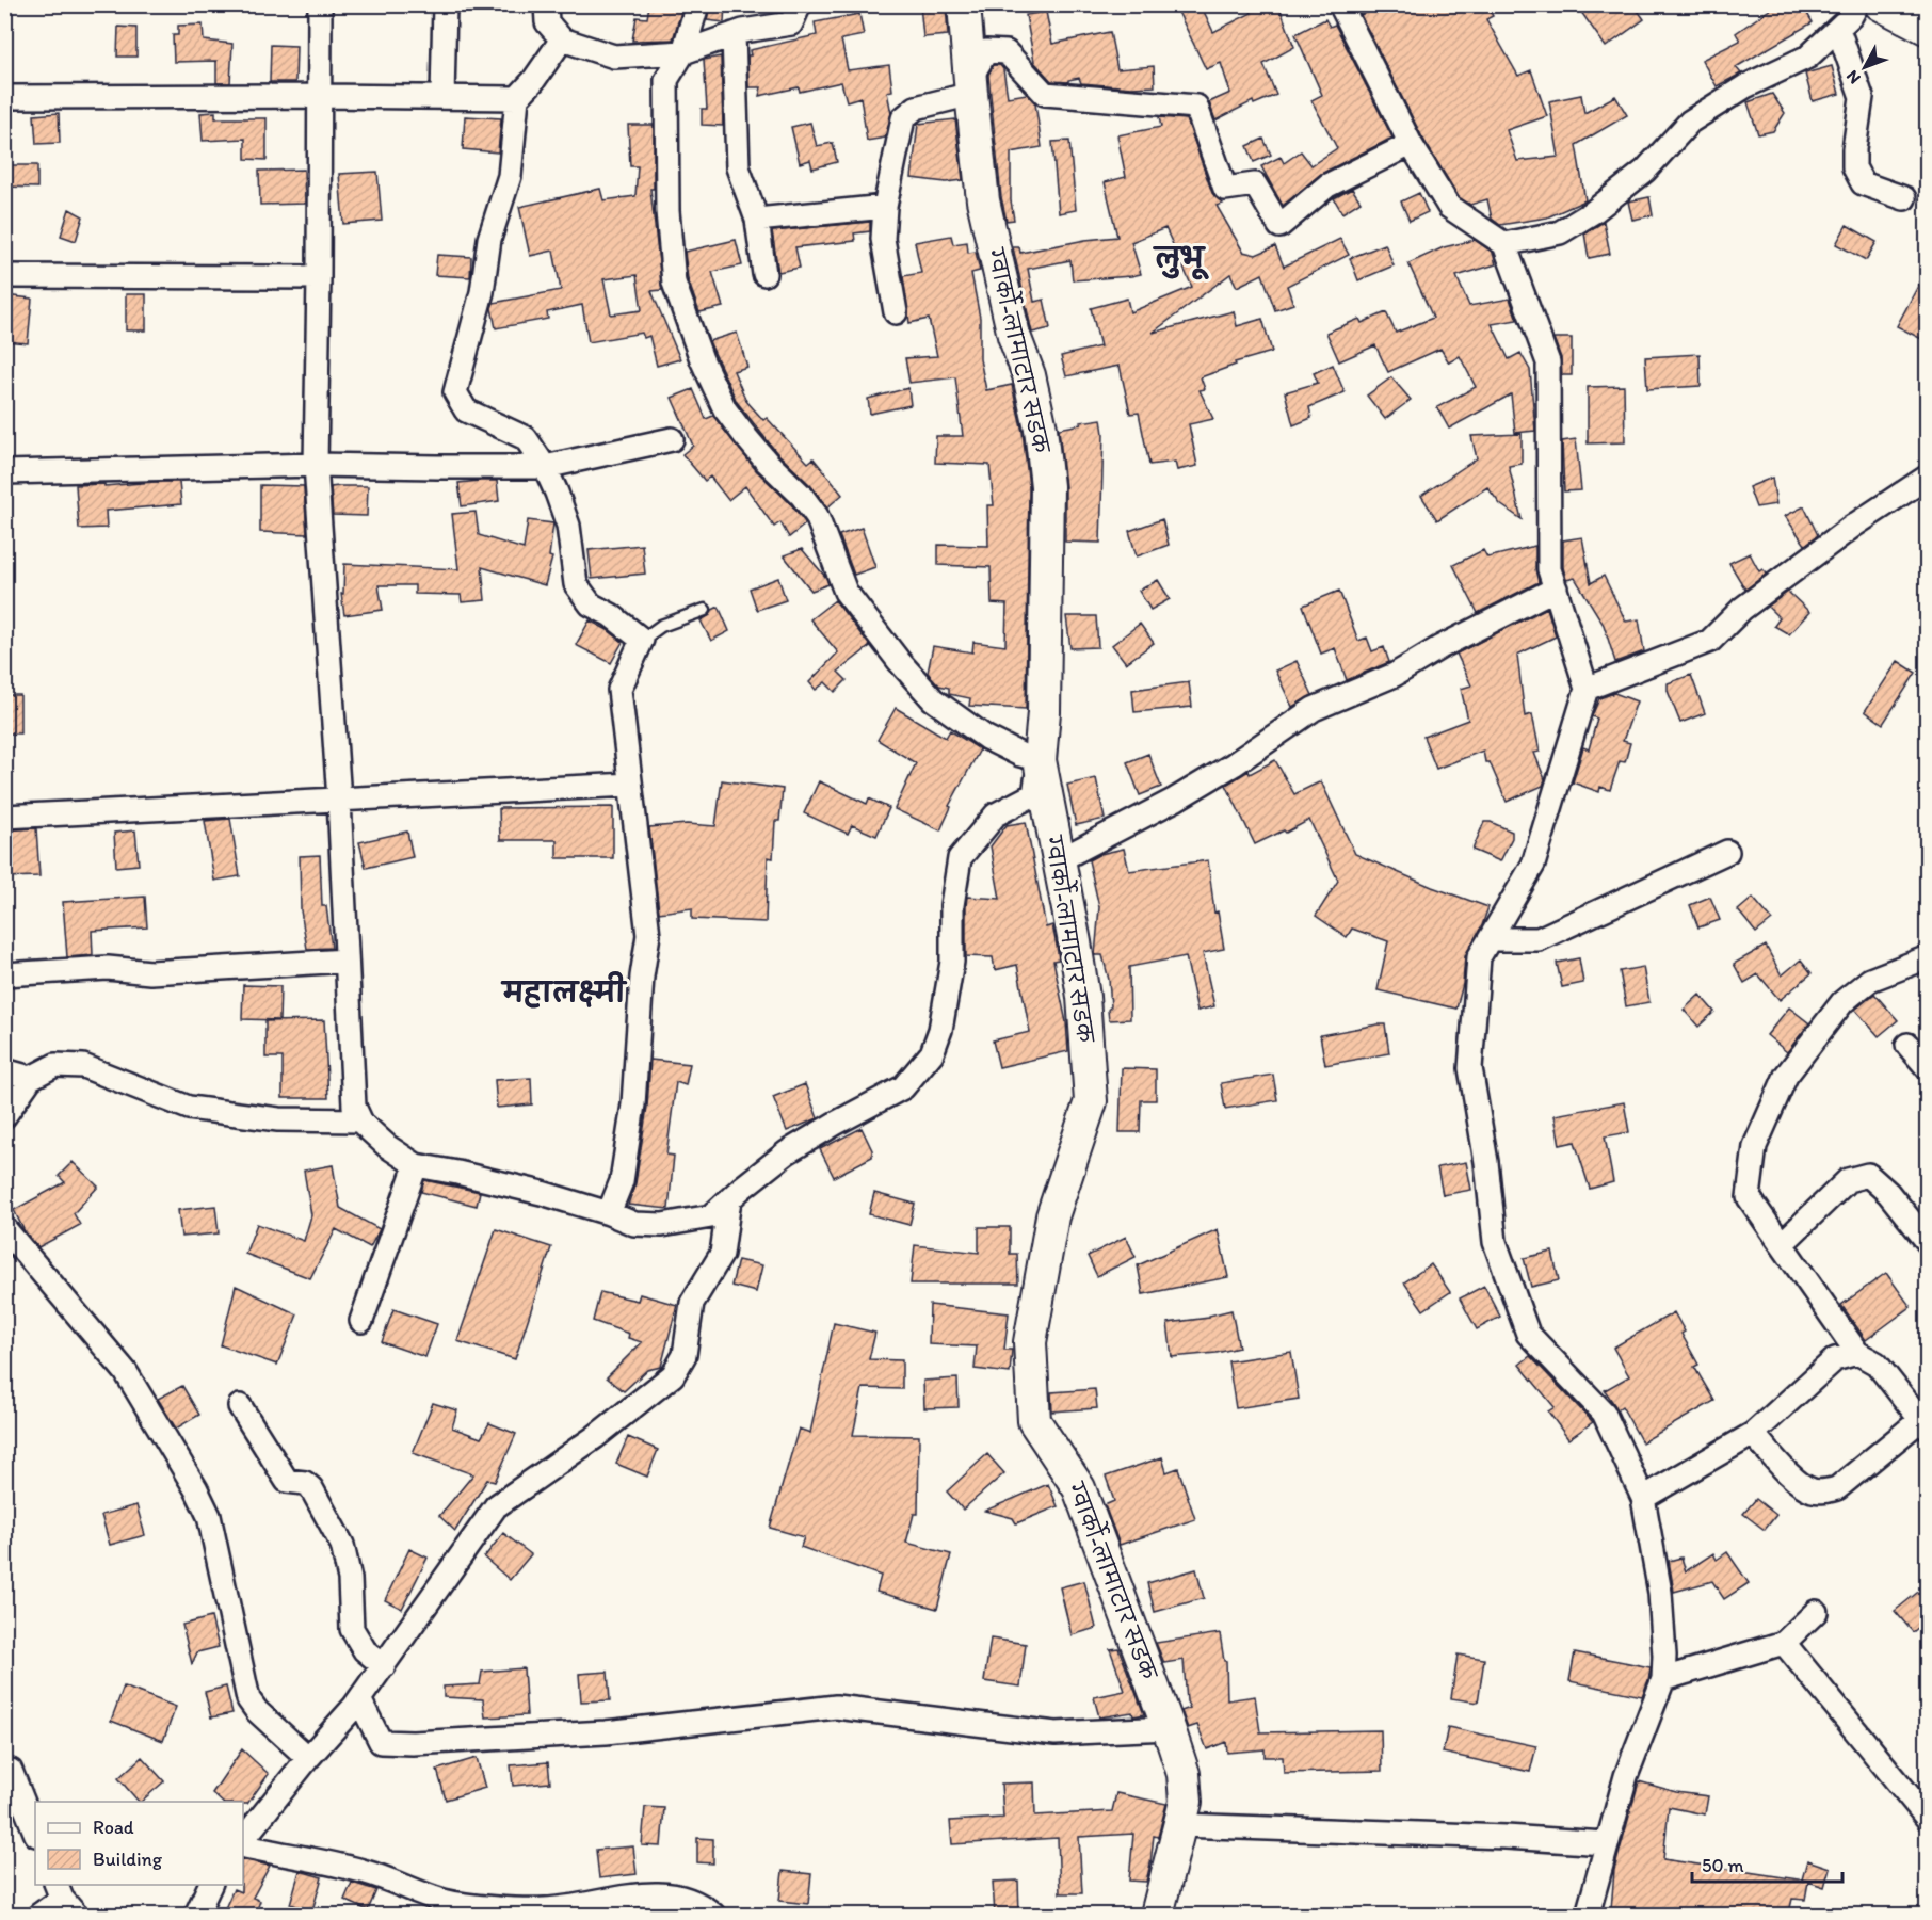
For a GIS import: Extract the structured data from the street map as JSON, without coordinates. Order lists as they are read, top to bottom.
{
  "streets": {
    "main road": ["ग्वार्को-लामाटार सडक"]
  },
  "districts": ["लुभू", "महालक्ष्मी"],
  "legend": ["Road", "Building"],
  "scale_bar": "50 m",
  "north": "bottom left"
}
